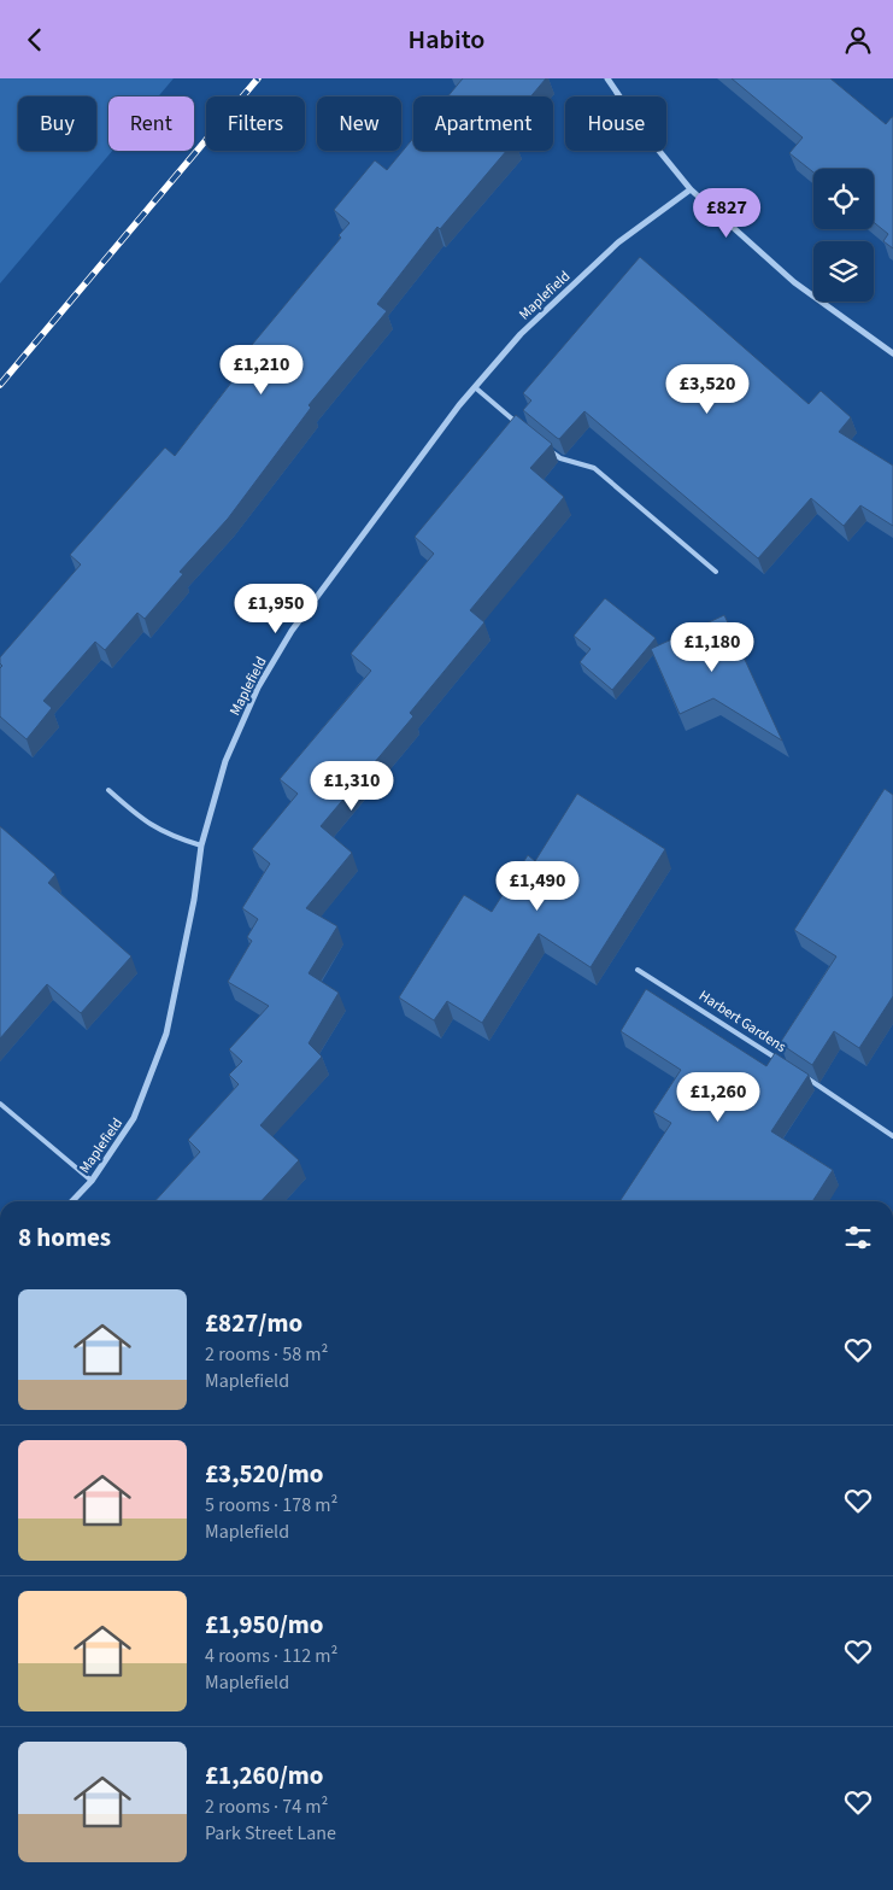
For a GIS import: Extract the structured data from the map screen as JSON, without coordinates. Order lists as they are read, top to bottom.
{
  "streets": {
    "street": ["Maplefield"],
    "lane": ["Harbert Gardens"]
  },
  "page": {
    "header": "Habito",
    "chip": [
      "Buy",
      "Rent",
      "Filters",
      "New",
      "Apartment",
      "House"
    ],
    "price": [
      "£827",
      "£1,210",
      "£3,520",
      "£1,950",
      "£1,180",
      "£1,310",
      "£1,490",
      "£1,260"
    ],
    "heading": "8 homes",
    "list": [
      {
        "name": "£827/mo",
        "note": "2 rooms · 58 m² · Maplefield"
      },
      {
        "name": "£3,520/mo",
        "note": "5 rooms · 178 m² · Maplefield"
      },
      {
        "name": "£1,950/mo",
        "note": "4 rooms · 112 m² · Maplefield"
      },
      {
        "name": "£1,260/mo",
        "note": "2 rooms · 74 m² · Park Street Lane"
      }
    ]
  }
}
